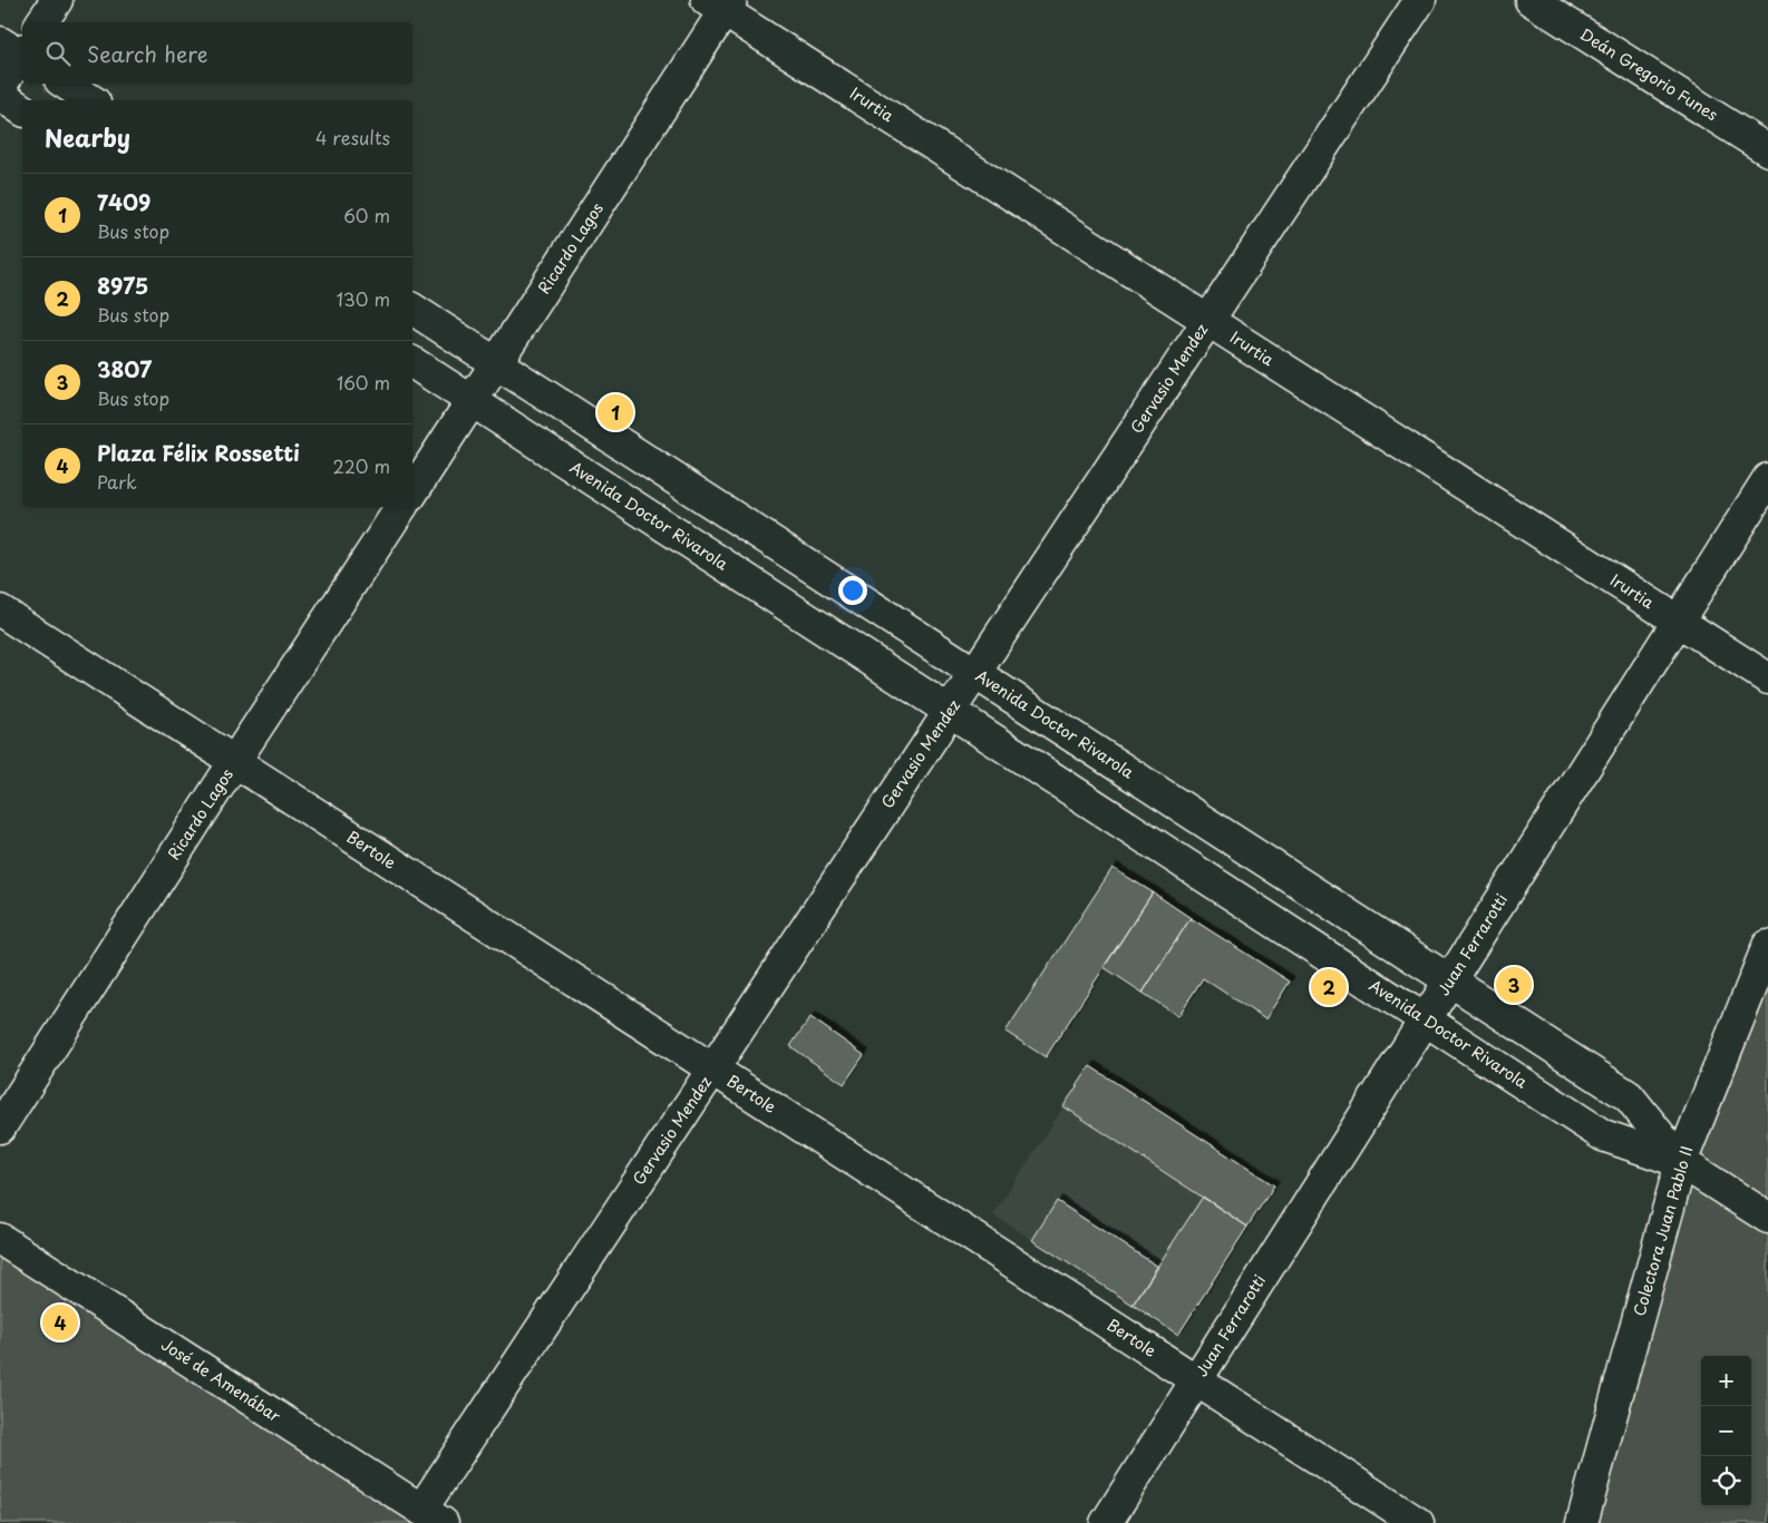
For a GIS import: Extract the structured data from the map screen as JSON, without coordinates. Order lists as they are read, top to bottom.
{
  "streets": {
    "street": [
      "Deán Gregorio Funes",
      "Irurtia",
      "Ricardo Lagos",
      "Gervasio Mendez",
      "Avenida Doctor Rivarola",
      "Bertole",
      "Juan Ferrarotti",
      "Colectora Juan Pablo II",
      "José de Amenábar"
    ]
  },
  "crossings": [
    ["Irurtia", "Ricardo Lagos"],
    ["Irurtia", "Gervasio Mendez"],
    ["Irurtia", "Juan Ferrarotti"],
    ["Ricardo Lagos", "Avenida Doctor Rivarola"],
    ["Ricardo Lagos", "Bertole"],
    ["Gervasio Mendez", "Avenida Doctor Rivarola"],
    ["Gervasio Mendez", "Bertole"],
    ["Gervasio Mendez", "José de Amenábar"],
    ["Avenida Doctor Rivarola", "Juan Ferrarotti"],
    ["Avenida Doctor Rivarola", "Colectora Juan Pablo II"],
    ["Bertole", "Juan Ferrarotti"]
  ],
  "page": {
    "search": "Search here",
    "heading": ["Nearby", "4 results"],
    "list": [
      {
        "mark": "1",
        "name": "7409",
        "note": "Bus stop",
        "value": "60 m"
      },
      {
        "mark": "2",
        "name": "8975",
        "note": "Bus stop",
        "value": "130 m"
      },
      {
        "mark": "3",
        "name": "3807",
        "note": "Bus stop",
        "value": "160 m"
      },
      {
        "mark": "4",
        "name": "Plaza Félix Rossetti",
        "note": "Park",
        "value": "220 m"
      }
    ],
    "pins": [
      "1",
      "3",
      "2",
      "4"
    ],
    "map_buttons": ["+", "−"]
  }
}
